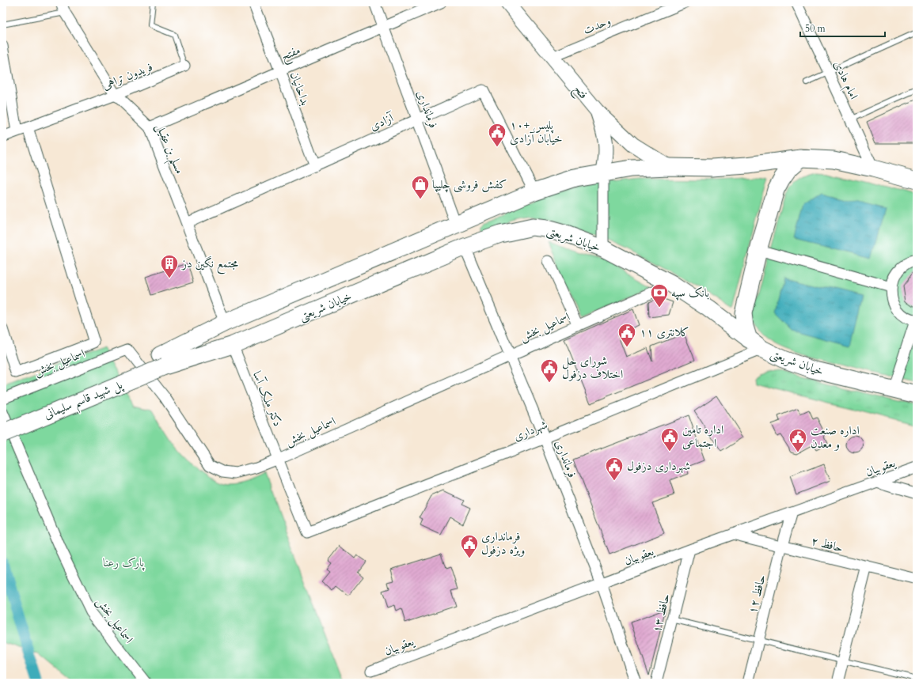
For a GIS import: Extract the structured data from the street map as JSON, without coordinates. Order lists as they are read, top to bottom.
{
  "streets": {
    "main road": ["فتح", "خیابان شریعتی", "پل شهید قاسم سلیمانی"],
    "street": [
      "وحدت",
      "مفتح",
      "فریدون تراهی",
      "امام هادی",
      "بداخانیان",
      "فرمانداری",
      "آزادی",
      "مسلم بن عقیل",
      "اسماعیل بخش",
      "دکتر ملک آسا",
      "شهرداری",
      "یعقوبیان",
      "حافظ ۲",
      "حافظ ۱۲",
      "حافظ ۱۳"
    ]
  },
  "crossings": [
    ["وحدت", "فتح"],
    ["مفتح", "بداخانیان"],
    ["مفتح", "فرمانداری"],
    ["مفتح", "مسلم بن عقیل"],
    ["فریدون تراهی", "مسلم بن عقیل"],
    ["امام هادی", "خیابان شریعتی"],
    ["بداخانیان", "آزادی"],
    ["فتح", "خیابان شریعتی"],
    ["فرمانداری", "آزادی"],
    ["فرمانداری", "خیابان شریعتی"],
    ["فرمانداری", "اسماعیل بخش"],
    ["فرمانداری", "شهرداری"],
    ["فرمانداری", "یعقوبیان"],
    ["آزادی", "مسلم بن عقیل"],
    ["آزادی", "خیابان شریعتی"],
    ["مسلم بن عقیل", "خیابان شریعتی"],
    ["خیابان شریعتی", "اسماعیل بخش"],
    ["خیابان شریعتی", "دکتر ملک آسا"],
    ["خیابان شریعتی", "پل شهید قاسم سلیمانی"],
    ["خیابان شریعتی", "شهرداری"],
    ["اسماعیل بخش", "دکتر ملک آسا"],
    ["دکتر ملک آسا", "شهرداری"],
    ["یعقوبیان", "حافظ ۲"],
    ["یعقوبیان", "حافظ ۱۲"],
    ["یعقوبیان", "حافظ ۱۳"],
    ["حافظ ۲", "حافظ ۱۲"]
  ],
  "parks": ["پارک رعنا"],
  "places": {
    "public building": [
      "پلیس +۱۰ خیابان آزادی",
      "کلانتری ۱۱",
      "شورای حل اختلاف دزفول",
      "اداره تامین اجتماعی",
      "اداره صنعت و معدن",
      "شهرداری دزفول",
      "فرمانداری ویژه دزفول"
    ],
    "shop": ["کفش فروشی چلیپا"],
    "building": ["مجتمع نگین دز"],
    "bank": ["بانک سپه"]
  },
  "scale_bar": "50 m"
}
